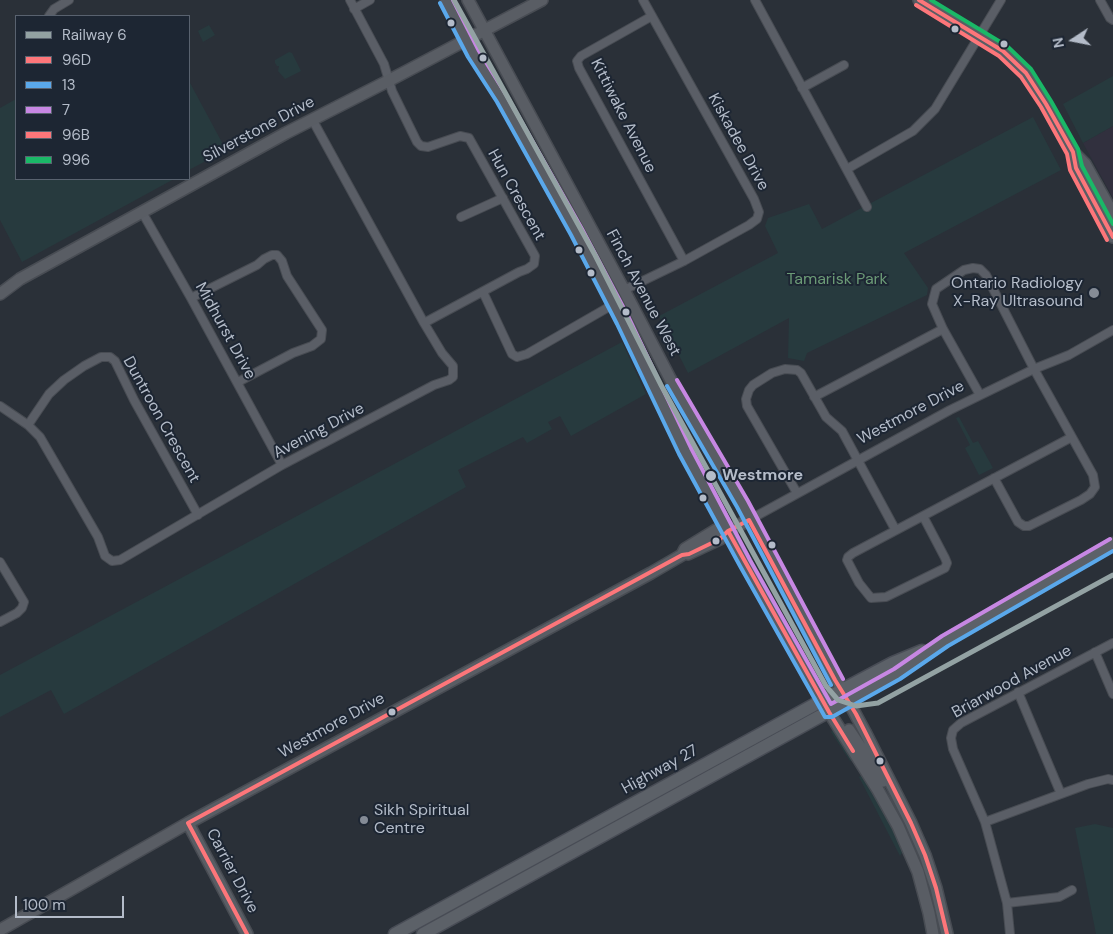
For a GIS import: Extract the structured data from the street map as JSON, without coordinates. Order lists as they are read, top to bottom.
{
  "streets": {
    "main road": [
      "Silverstone Drive",
      "Finch Avenue West",
      "Westmore Drive",
      "Highway 27",
      "Carrier Drive"
    ],
    "street": [
      "Kittiwake Avenue",
      "Kiskadee Drive",
      "Hun Crescent",
      "Midhurst Drive",
      "Duntroon Crescent",
      "Avening Drive",
      "Briarwood Avenue"
    ]
  },
  "crossings": [
    ["Kittiwake Avenue", "Kiskadee Drive"],
    ["Silverstone Drive", "Hun Crescent"],
    ["Silverstone Drive", "Finch Avenue West"],
    ["Silverstone Drive", "Midhurst Drive"],
    ["Silverstone Drive", "Avening Drive"],
    ["Kiskadee Drive", "Finch Avenue West"],
    ["Hun Crescent", "Avening Drive"],
    ["Finch Avenue West", "Westmore Drive"],
    ["Finch Avenue West", "Highway 27"],
    ["Midhurst Drive", "Avening Drive"],
    ["Westmore Drive", "Carrier Drive"],
    ["Duntroon Crescent", "Avening Drive"]
  ],
  "parks": ["Tamarisk Park"],
  "places": ["Ontario Radiology X-Ray Ultrasound", "Westmore", "Sikh Spiritual Centre"],
  "lines": [
    "rail line 6",
    "transit line 96D",
    "transit line 7",
    "transit line 996",
    "transit line 13",
    "transit line 96B"
  ],
  "legend": [
    "Railway 6",
    "96D",
    "13",
    "7",
    "96B",
    "996"
  ],
  "scale_bar": "100 m",
  "north": "left"
}
